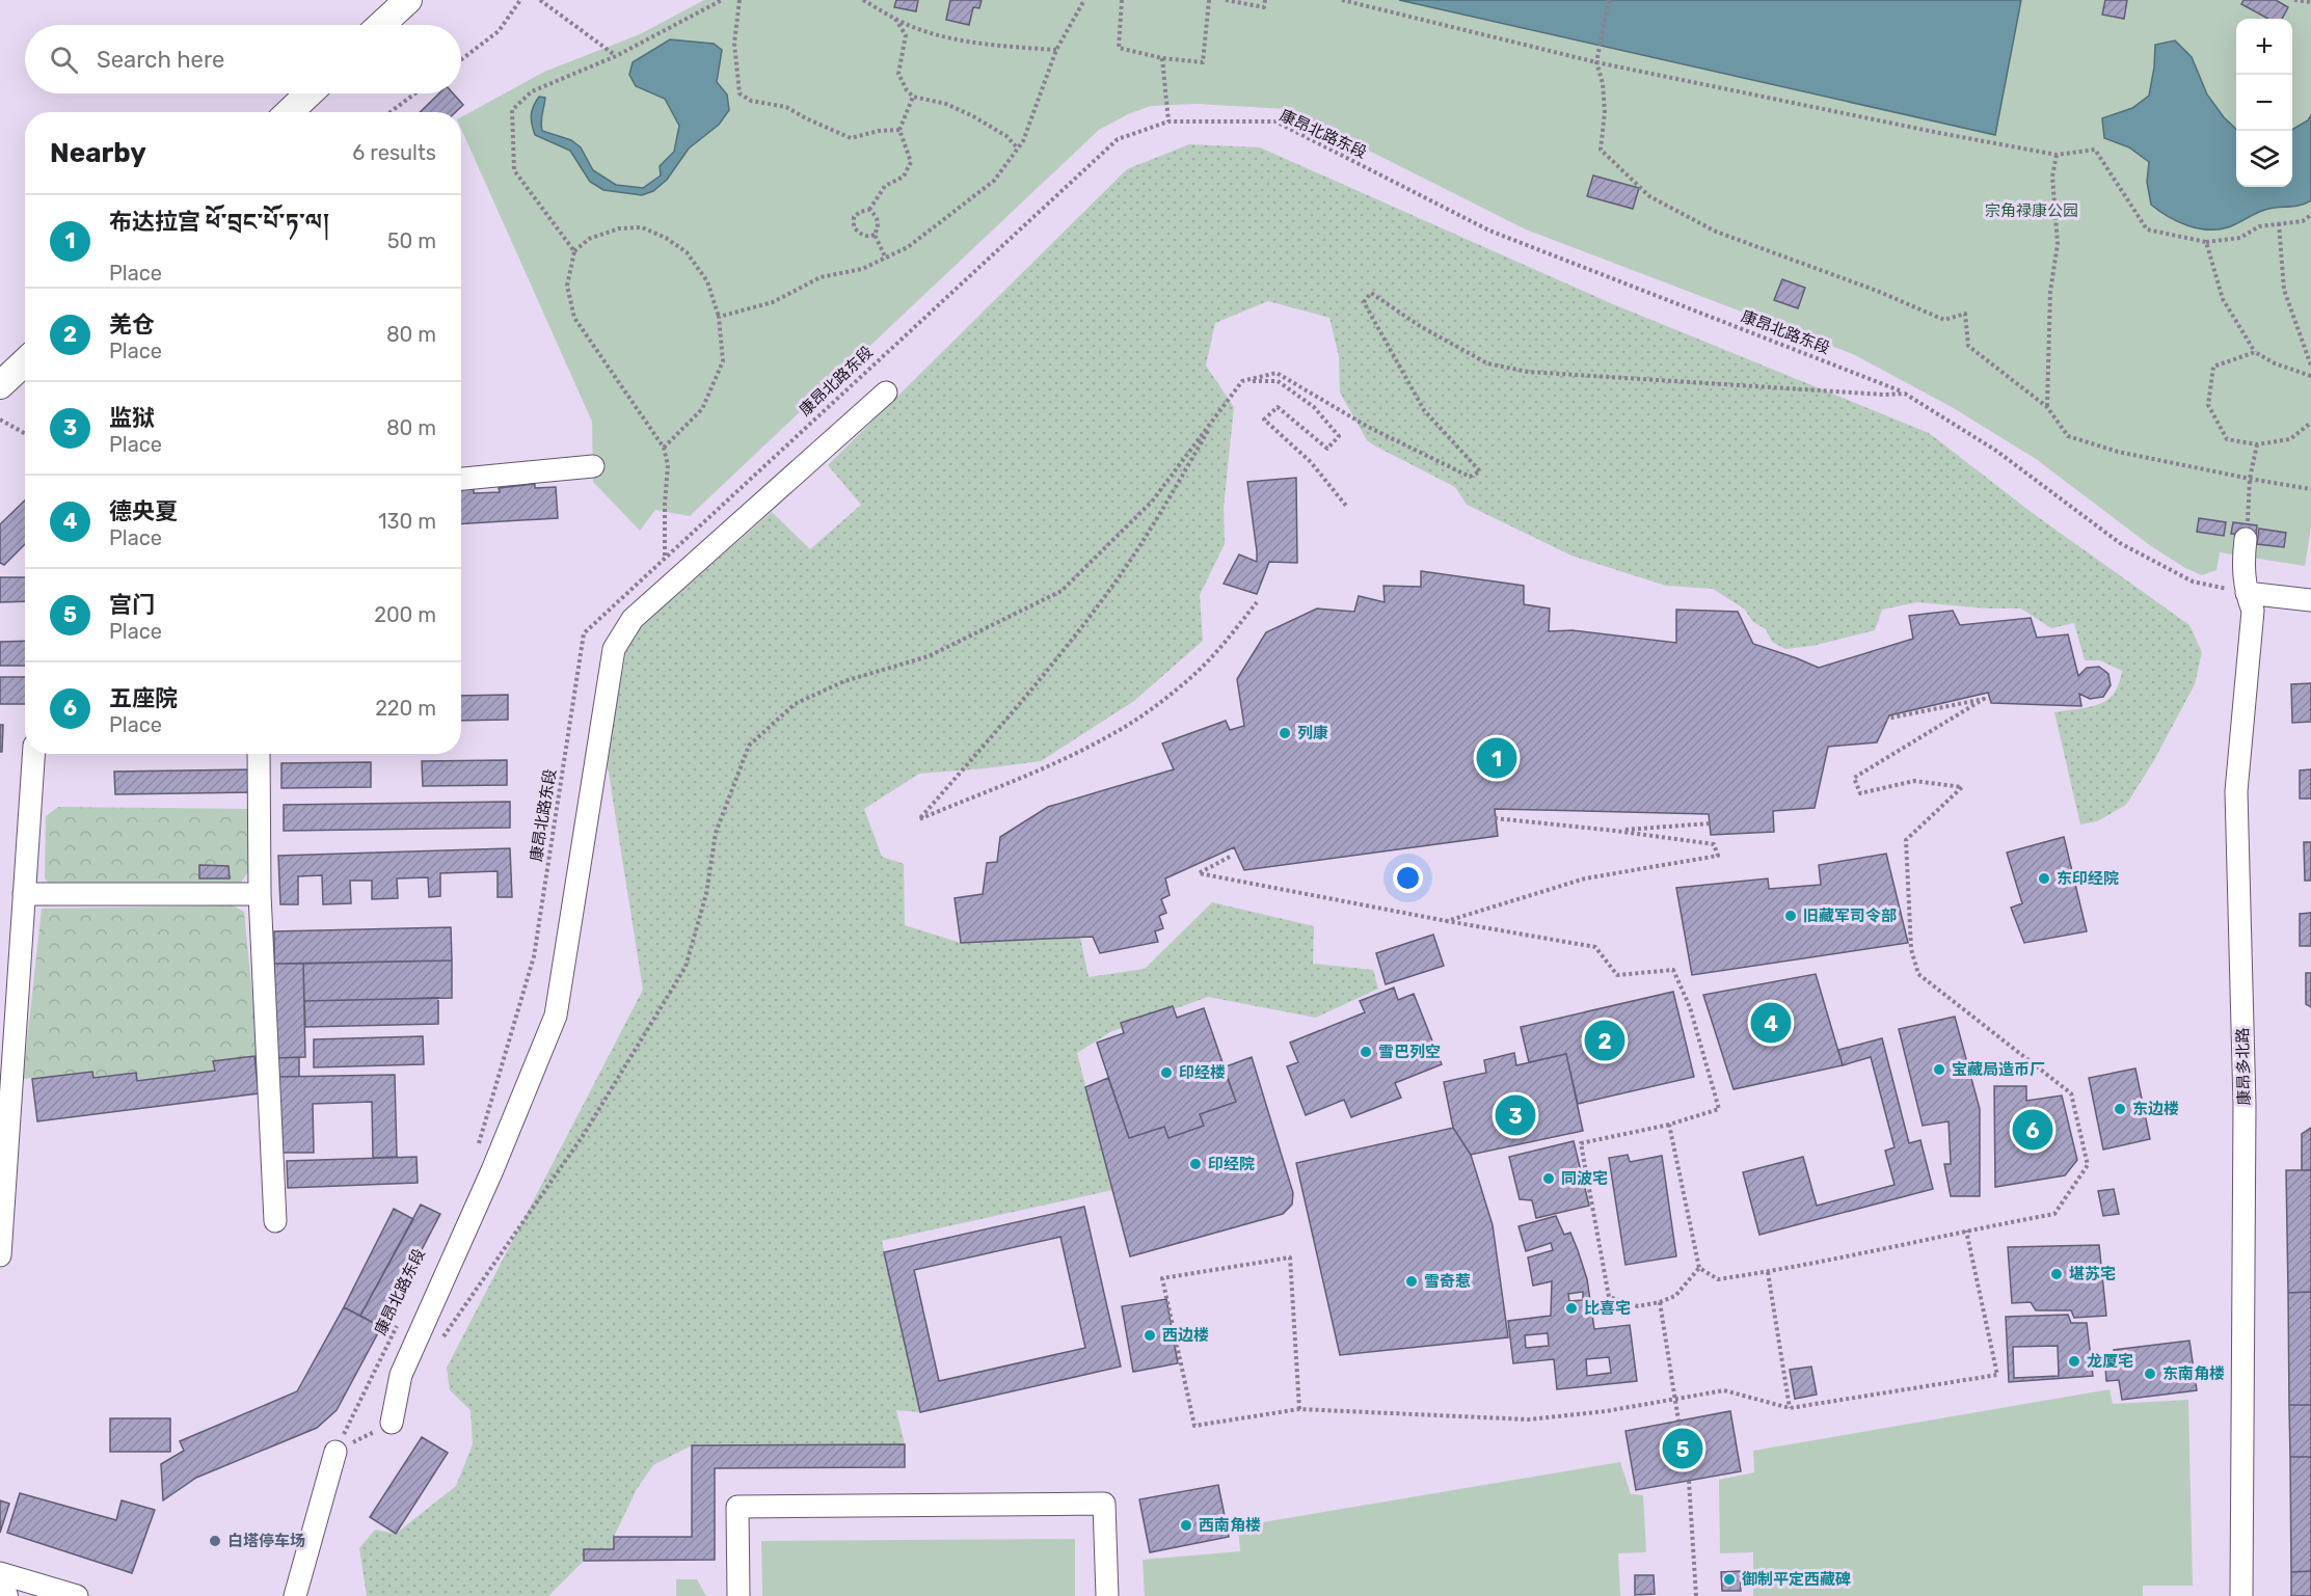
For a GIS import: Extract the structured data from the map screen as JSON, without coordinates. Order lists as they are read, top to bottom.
{
  "streets": {
    "street": ["康昂多北路"],
    "path": ["康昂北路东段"]
  },
  "crossings": [
    ["康昂北路东段", "康昂多北路"]
  ],
  "parks": ["宗角禄康公园"],
  "places": [
    "列康",
    "东印经院",
    "旧藏军司令部",
    "雪巴列空",
    "宝藏局造币厂",
    "印经楼",
    "东边楼",
    "印经院",
    "同波宅",
    "堪苏宅",
    "雪奇惹",
    "比喜宅",
    "西边楼",
    "龙厦宅",
    "东南角楼",
    "西南角楼",
    "白塔停车场",
    "御制平定西藏碑"
  ],
  "page": {
    "map_buttons": ["+", "−"],
    "search": "Search here",
    "heading": ["Nearby", "6 results"],
    "list": [
      {
        "mark": "1",
        "name": "布达拉宫 ཕོ་བྲང་པོ་ཏ་ལ།",
        "note": "Place",
        "value": "50 m"
      },
      {
        "mark": "2",
        "name": "羌仓",
        "note": "Place",
        "value": "80 m"
      },
      {
        "mark": "3",
        "name": "监狱",
        "note": "Place",
        "value": "80 m"
      },
      {
        "mark": "4",
        "name": "德央夏",
        "note": "Place",
        "value": "130 m"
      },
      {
        "mark": "5",
        "name": "宫门",
        "note": "Place",
        "value": "200 m"
      },
      {
        "mark": "6",
        "name": "五座院",
        "note": "Place",
        "value": "220 m"
      }
    ],
    "pins": [
      "1",
      "4",
      "2",
      "3",
      "6",
      "5"
    ]
  }
}
